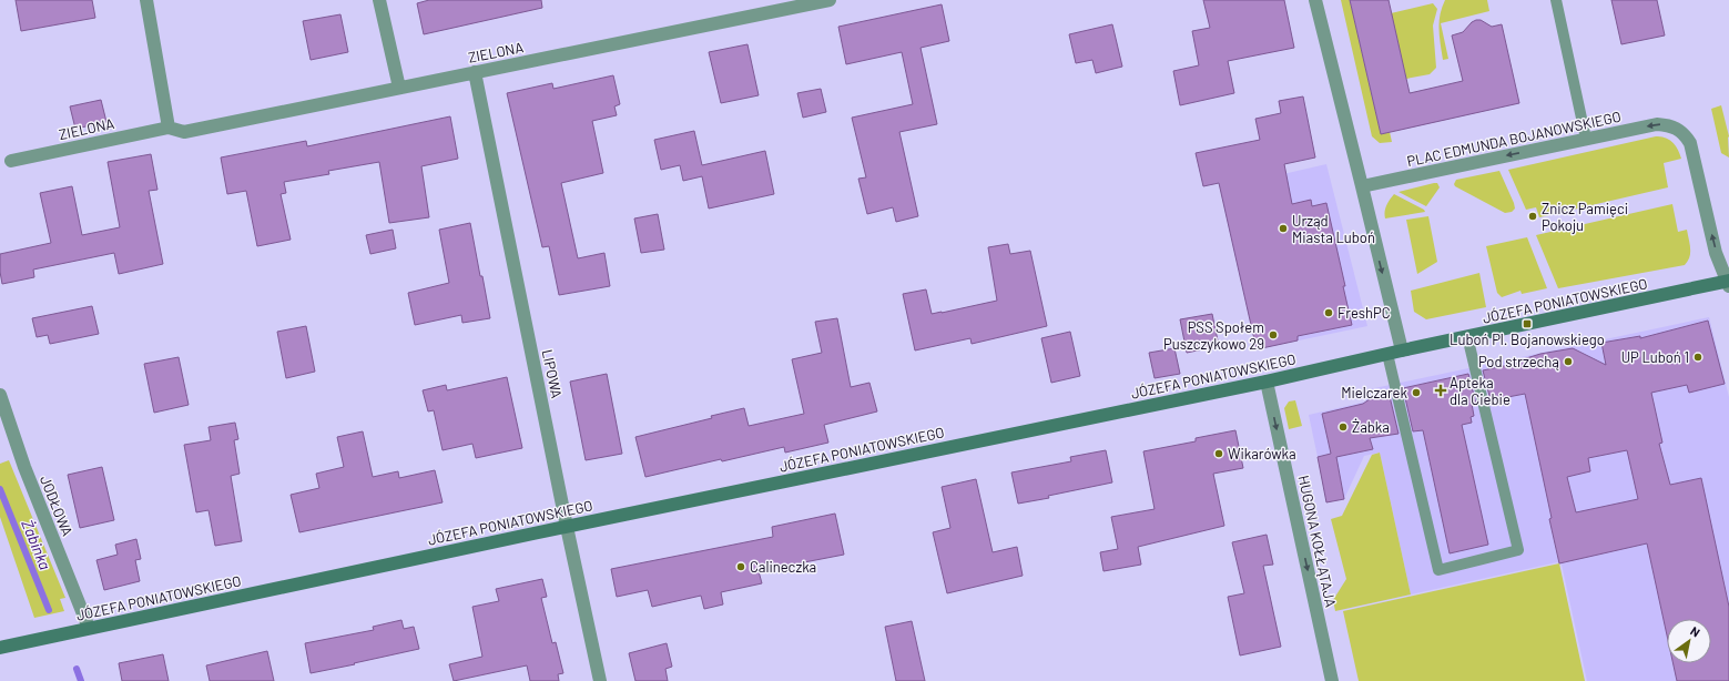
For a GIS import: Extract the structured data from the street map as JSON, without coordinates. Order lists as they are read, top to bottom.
{
  "streets": {
    "street": [
      "ZIELONA",
      "PLAC EDMUNDA BOJANOWSKIEGO",
      "JÓZEFA PONIATOWSKIEGO",
      "LIPOWA",
      "JODŁOWA",
      "HUGONA KOŁŁĄTAJA"
    ]
  },
  "crossings": [
    ["ZIELONA", "LIPOWA"],
    ["PLAC EDMUNDA BOJANOWSKIEGO", "JÓZEFA PONIATOWSKIEGO"],
    ["JÓZEFA PONIATOWSKIEGO", "LIPOWA"],
    ["JÓZEFA PONIATOWSKIEGO", "JODŁOWA"],
    ["JÓZEFA PONIATOWSKIEGO", "HUGONA KOŁŁĄTAJA"]
  ],
  "one_way": ["HUGONA KOŁŁĄTAJA"],
  "water": ["Żabinka"],
  "places": {
    "other": [
      "Znicz Pamięci Pokoju",
      "Urząd Miasta Luboń",
      "FreshPC",
      "PSS Społem Puszczykowo 29",
      "UP Luboń 1",
      "Pod strzechą",
      "Mielczarek",
      "Żabka",
      "Wikarówka",
      "Calineczka"
    ],
    "transit": ["Luboń Pl. Bojanowskiego"],
    "health": ["Apteka dla Ciebie"]
  },
  "north": "top right"
}
